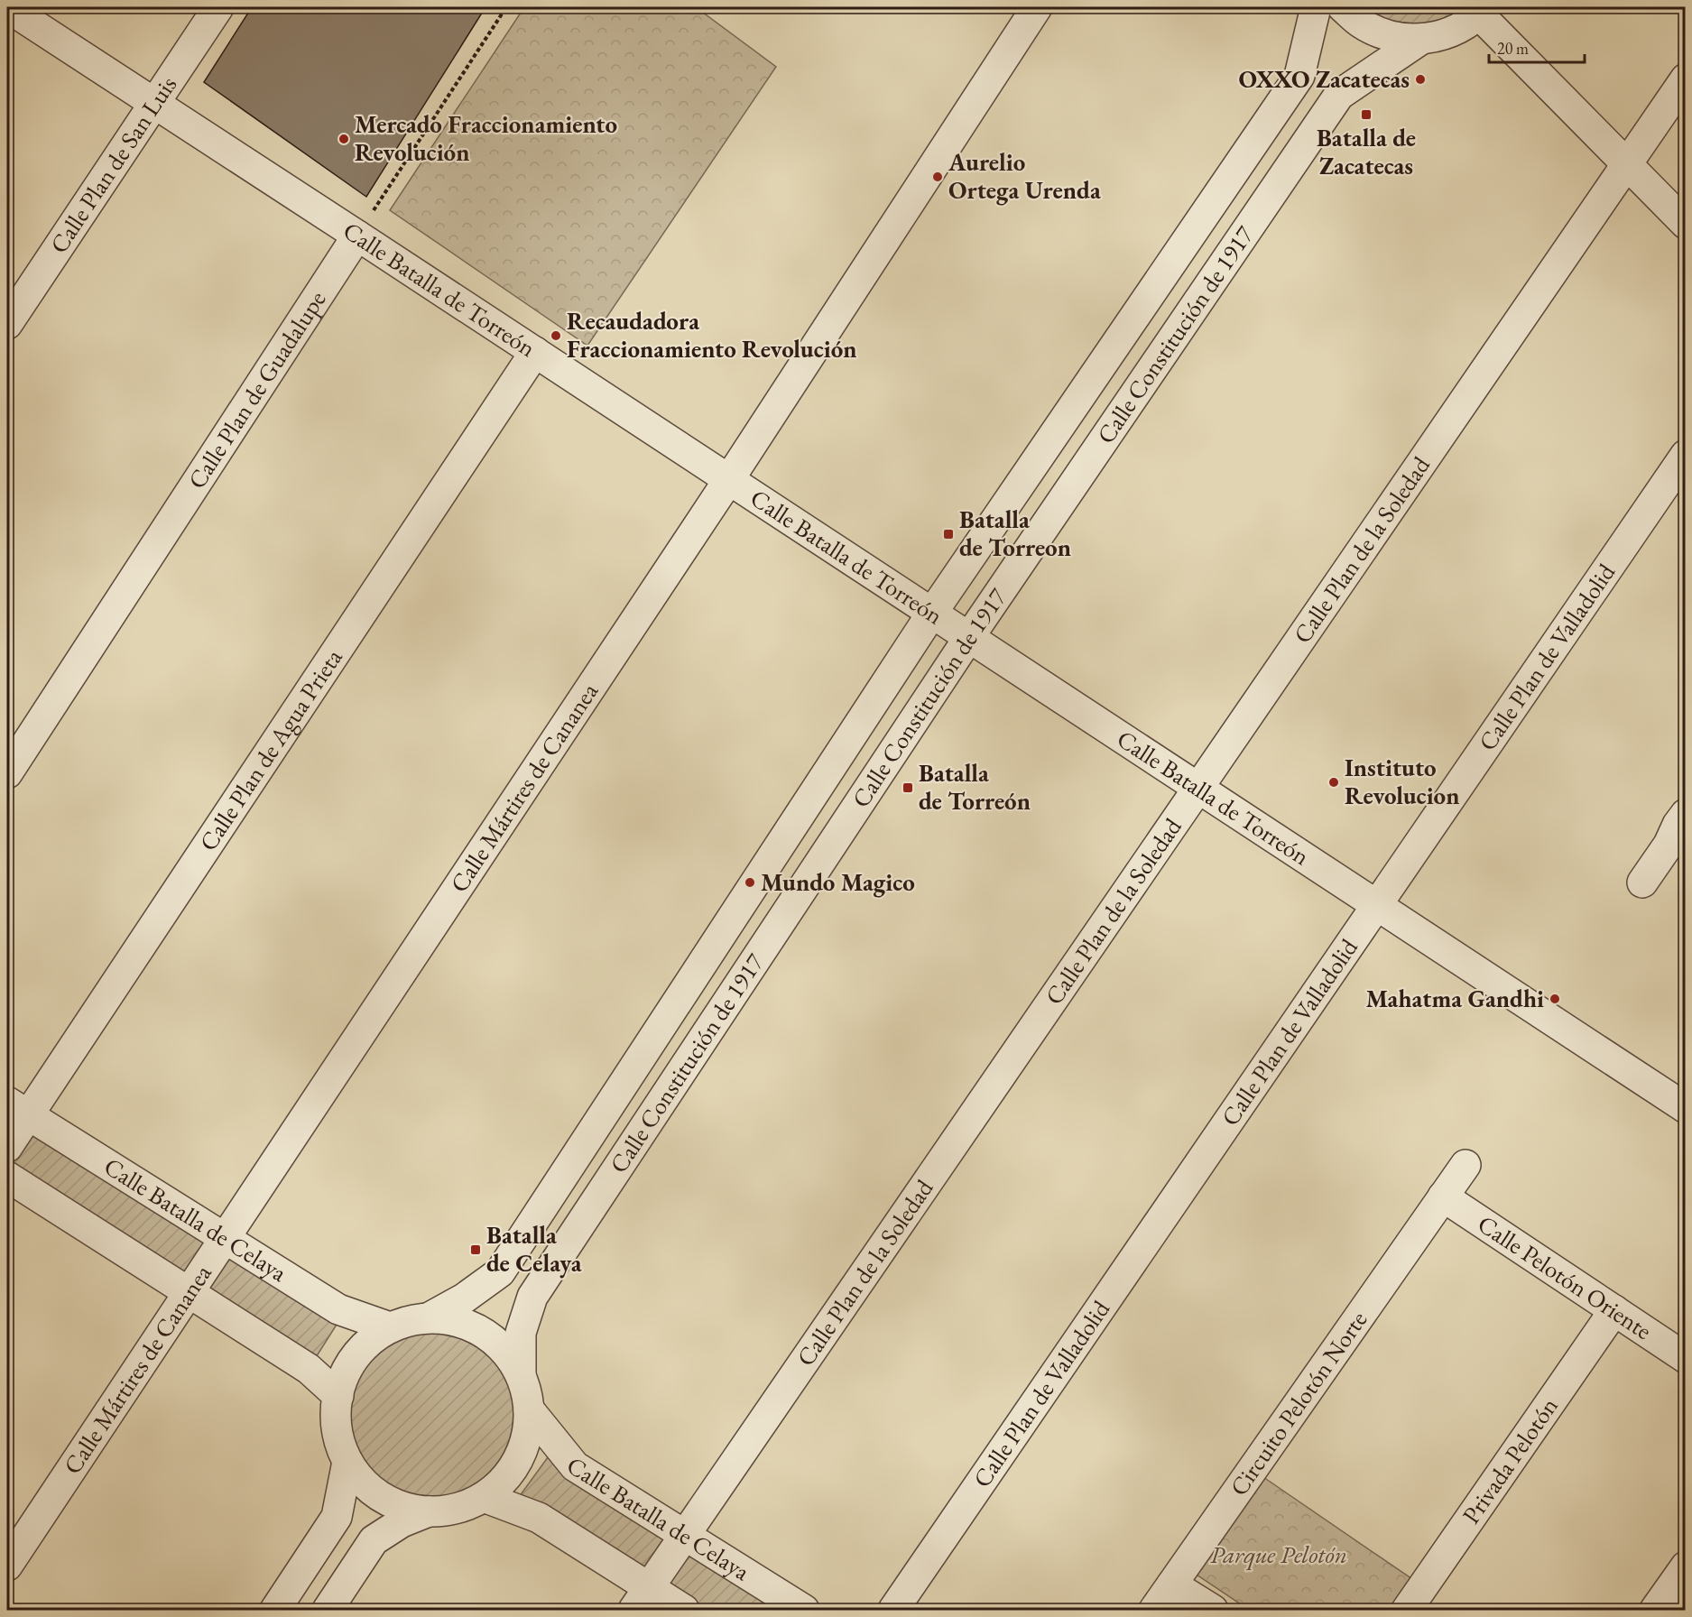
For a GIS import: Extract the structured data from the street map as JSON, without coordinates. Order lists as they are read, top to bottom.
{
  "streets": {
    "street": [
      "Calle Plan de San Luis",
      "Calle Batalla de Torreón",
      "Calle Constitución de 1917",
      "Calle Plan de Guadalupe",
      "Calle Plan de la Soledad",
      "Calle Plan de Valladolid",
      "Calle Plan de Agua Prieta",
      "Calle Mártires de Cananea",
      "Calle Batalla de Celaya",
      "Calle Pelotón Oriente",
      "Circuito Pelotón Norte",
      "Privada Pelotón"
    ]
  },
  "crossings": [
    ["Calle Plan de San Luis", "Calle Batalla de Torreón"],
    ["Calle Batalla de Torreón", "Calle Constitución de 1917"],
    ["Calle Batalla de Torreón", "Calle Plan de Guadalupe"],
    ["Calle Batalla de Torreón", "Calle Plan de la Soledad"],
    ["Calle Batalla de Torreón", "Calle Plan de Valladolid"],
    ["Calle Batalla de Torreón", "Calle Plan de Agua Prieta"],
    ["Calle Batalla de Torreón", "Calle Mártires de Cananea"],
    ["Calle Constitución de 1917", "Calle Batalla de Celaya"],
    ["Calle Plan de la Soledad", "Calle Batalla de Celaya"],
    ["Calle Plan de Agua Prieta", "Calle Batalla de Celaya"],
    ["Calle Mártires de Cananea", "Calle Batalla de Celaya"],
    ["Calle Pelotón Oriente", "Circuito Pelotón Norte"],
    ["Calle Pelotón Oriente", "Privada Pelotón"]
  ],
  "parks": ["Parque Pelotón"],
  "places": {
    "other": [
      "OXXO Zacatecas",
      "Mercado Fraccionamiento Revolución",
      "Aurelio Ortega Urenda",
      "Recaudadora Fraccionamiento Revolución",
      "Instituto Revolucion",
      "Mundo Magico",
      "Mahatma Gandhi"
    ],
    "transit": [
      "Batalla de Zacatecas",
      "Batalla de Torreon",
      "Batalla de Torreón",
      "Batalla de Celaya"
    ]
  },
  "scale_bar": "20 m"
}
